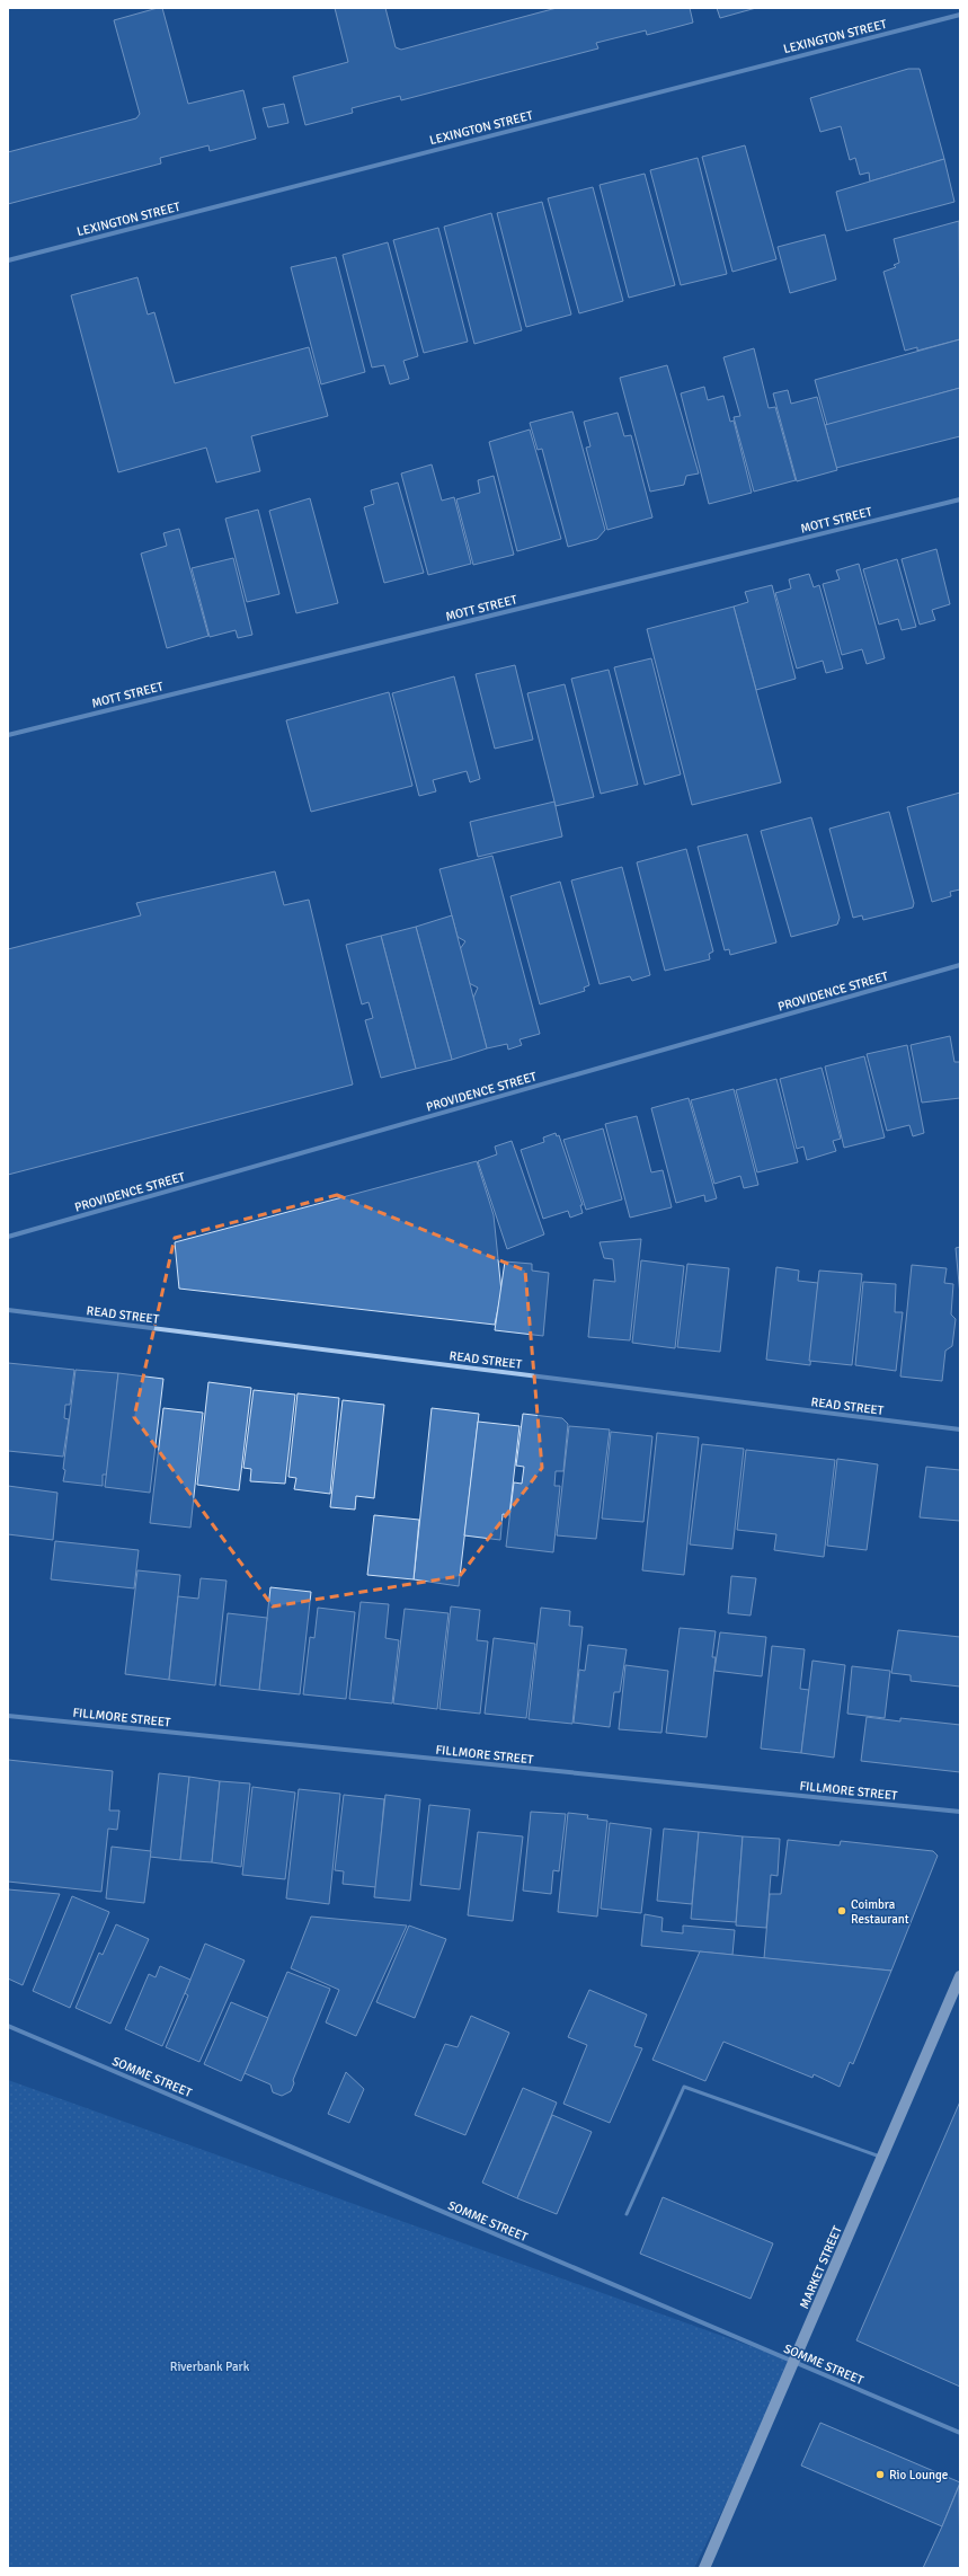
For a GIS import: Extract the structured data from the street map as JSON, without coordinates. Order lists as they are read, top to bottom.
{
  "streets": {
    "main road": ["MARKET STREET"],
    "street": [
      "LEXINGTON STREET",
      "MOTT STREET",
      "PROVIDENCE STREET",
      "READ STREET",
      "FILLMORE STREET",
      "SOMME STREET"
    ]
  },
  "crossings": [
    ["SOMME STREET", "MARKET STREET"]
  ],
  "parks": ["Riverbank Park"],
  "places": ["Coimbra Restaurant", "Rio Lounge"]
}
